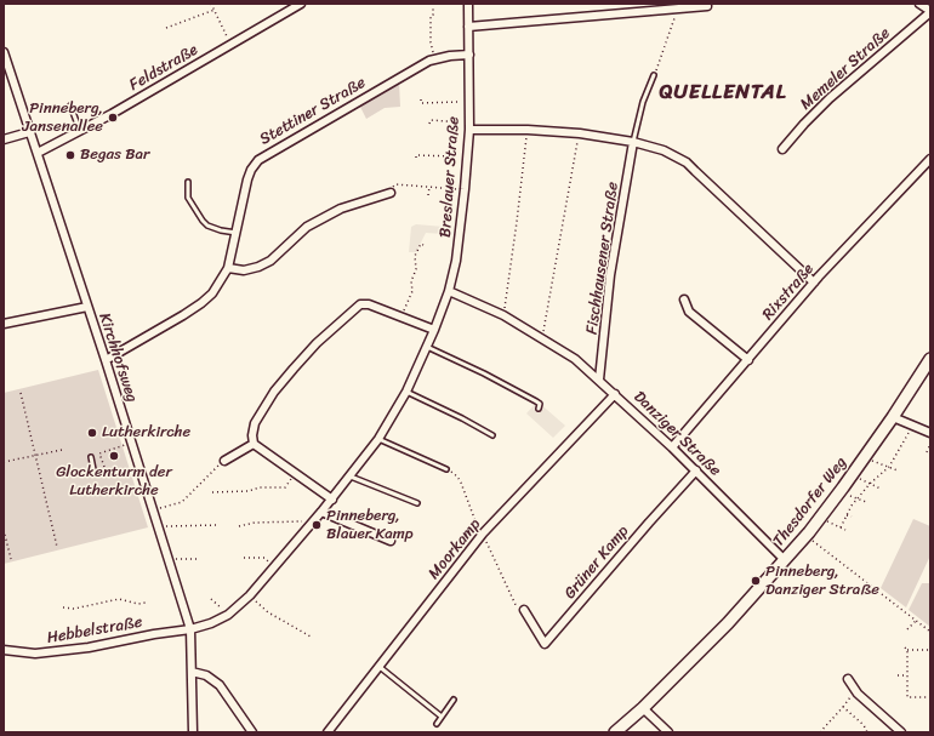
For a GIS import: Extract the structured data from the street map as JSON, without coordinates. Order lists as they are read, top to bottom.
{
  "streets": {
    "street": [
      "Feldstraße",
      "Memeler Straße",
      "Stettiner Straße",
      "Breslauer Straße",
      "Fischhausener Straße",
      "Rixstraße",
      "Kirchhofsweg",
      "Danziger Straße",
      "Thesdorfer Weg",
      "Moorkamp",
      "Grüner Kamp",
      "Hebbelstraße"
    ]
  },
  "crossings": [
    ["Feldstraße", "Kirchhofsweg"],
    ["Stettiner Straße", "Breslauer Straße"],
    ["Stettiner Straße", "Kirchhofsweg"],
    ["Breslauer Straße", "Kirchhofsweg"],
    ["Breslauer Straße", "Danziger Straße"],
    ["Breslauer Straße", "Hebbelstraße"],
    ["Fischhausener Straße", "Danziger Straße"],
    ["Rixstraße", "Danziger Straße"],
    ["Kirchhofsweg", "Hebbelstraße"],
    ["Danziger Straße", "Thesdorfer Weg"],
    ["Danziger Straße", "Moorkamp"],
    ["Danziger Straße", "Grüner Kamp"]
  ],
  "districts": ["QUELLENTAL"],
  "places": [
    "Pinneberg, Jansenallee",
    "Begas Bar",
    "Lutherkirche",
    "Glockenturm der Lutherkirche",
    "Pinneberg, Blauer Kamp",
    "Pinneberg, Danziger Straße"
  ]
}
